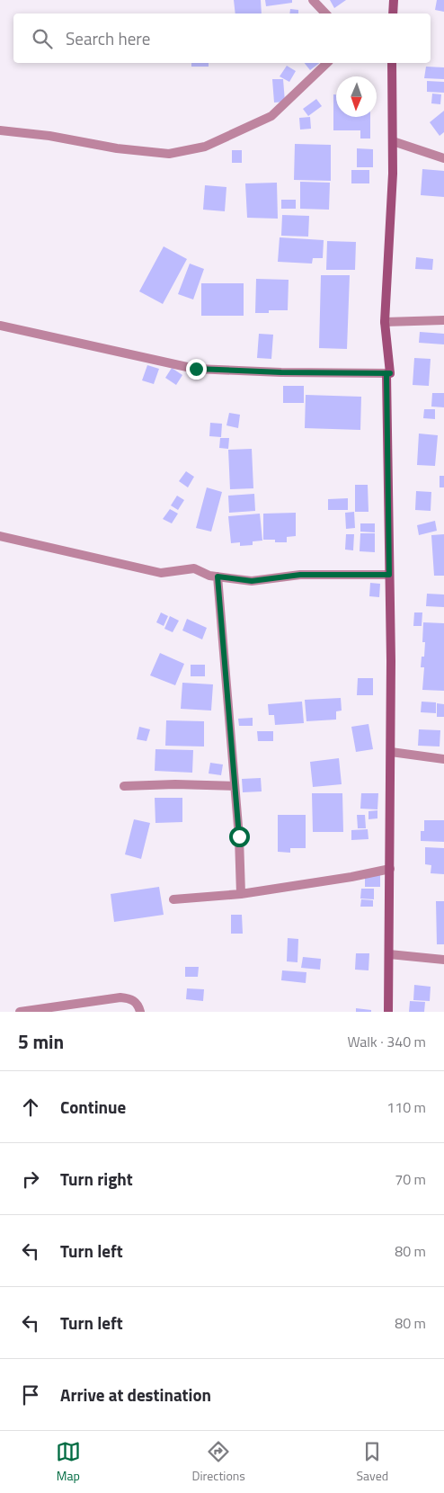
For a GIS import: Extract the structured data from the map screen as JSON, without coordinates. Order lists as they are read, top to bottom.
{
  "north": "bottom",
  "page": {
    "search": "Search here",
    "heading": ["5 min", "Walk · 340 m"],
    "list": [
      ["Continue", "110 m"],
      ["Turn right", "70 m"],
      ["Turn left", "80 m"],
      ["Turn left", "80 m"],
      "Arrive at destination"
    ],
    "nav": ["Map", "Directions", "Saved"]
  }
}
